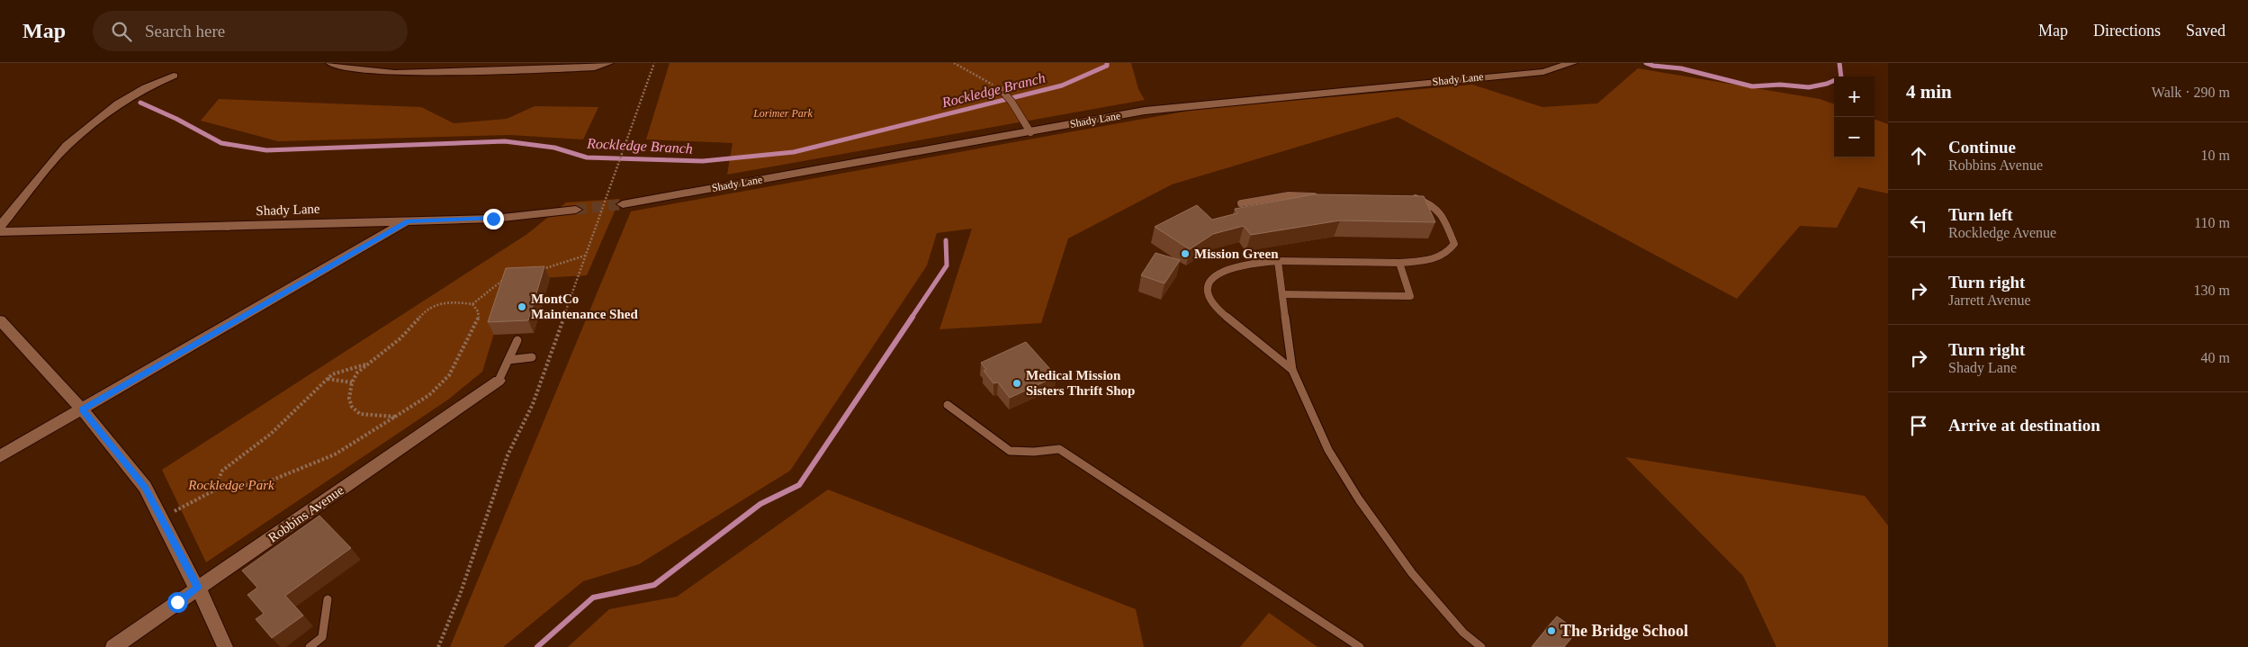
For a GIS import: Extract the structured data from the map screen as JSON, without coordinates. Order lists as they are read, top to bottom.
{
  "streets": {
    "street": ["Shady Lane", "Robbins Avenue"]
  },
  "water": ["Rockledge Branch"],
  "parks": ["Lorimer Park", "Rockledge Park"],
  "places": [
    "Mission Green",
    "MontCo Maintenance Shed",
    "Medical Mission Sisters Thrift Shop",
    "The Bridge School"
  ],
  "page": {
    "header": "Map",
    "search": "Search here",
    "nav": ["Map", "Directions", "Saved"],
    "heading": ["4 min", "Walk · 290 m"],
    "map_buttons": ["+", "−"],
    "list": [
      ["Continue", "Robbins Avenue", "10 m"],
      ["Turn left", "Rockledge Avenue", "110 m"],
      ["Turn right", "Jarrett Avenue", "130 m"],
      ["Turn right", "Shady Lane", "40 m"],
      "Arrive at destination"
    ]
  }
}
